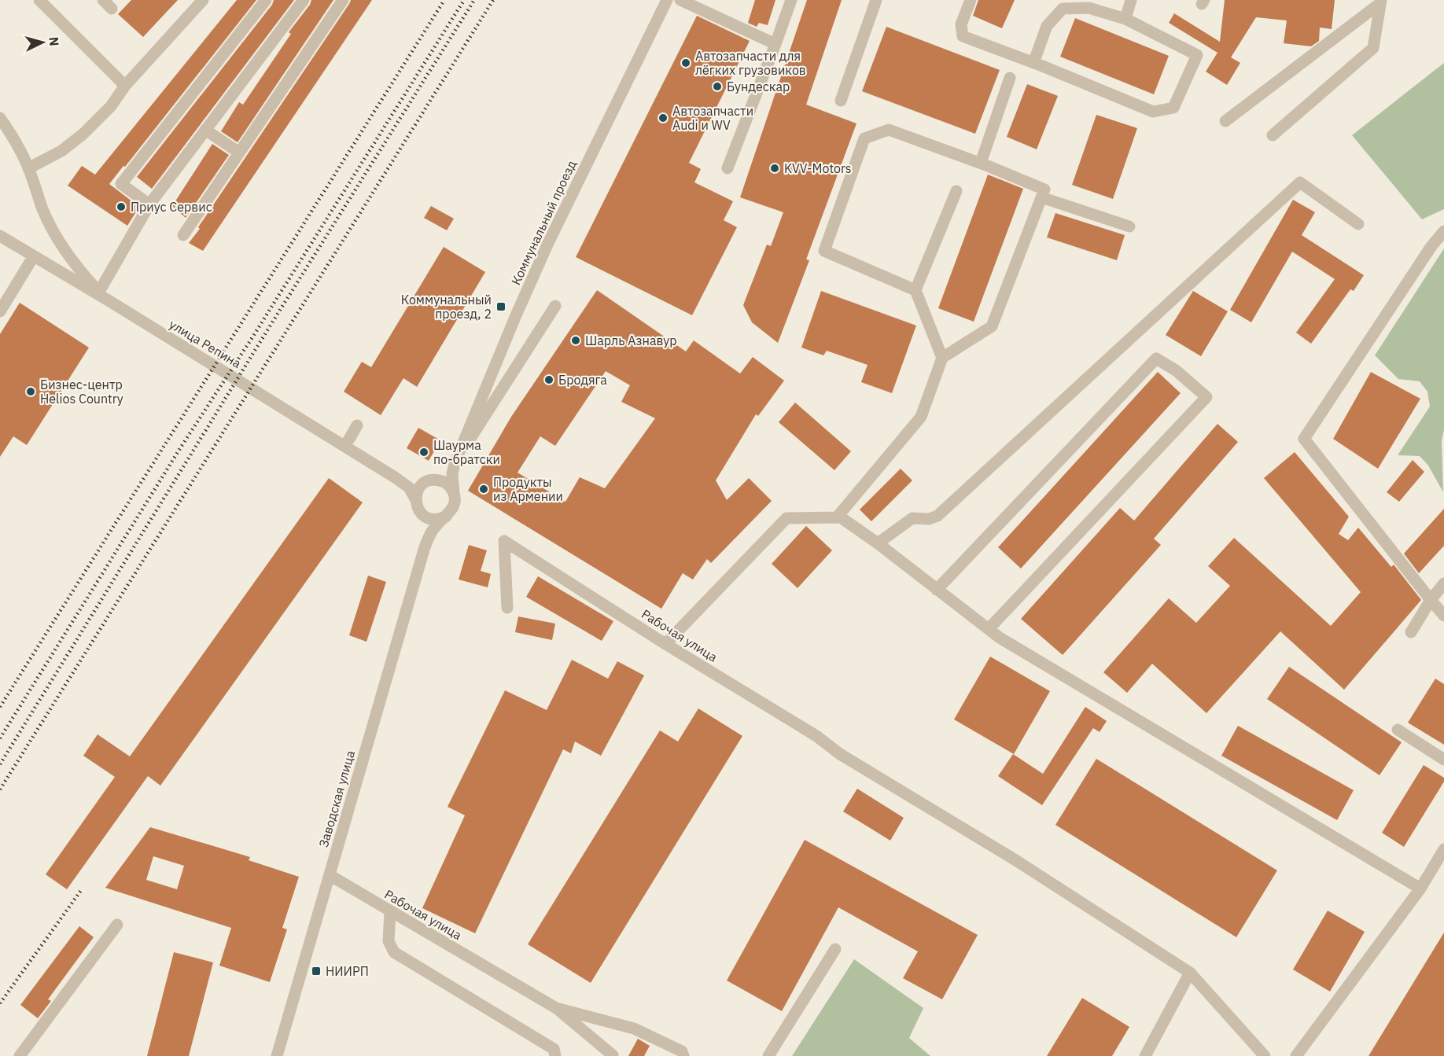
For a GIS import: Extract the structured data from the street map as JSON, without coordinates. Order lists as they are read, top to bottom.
{
  "streets": {
    "street": [
      "Коммунальный проезд",
      "улица Репина",
      "Рабочая улица",
      "Заводская улица"
    ]
  },
  "crossings": [
    ["Коммунальный проезд", "улица Репина"],
    ["Коммунальный проезд", "Заводская улица"],
    ["улица Репина", "Заводская улица"],
    ["Рабочая улица", "Заводская улица"]
  ],
  "places": {
    "other": [
      "Автозапчасти для лёгких грузовиков",
      "Бундескар",
      "Автозапчасти Audi и WV",
      "KVV-Motors",
      "Приус Сервис",
      "Шарль Азнавур",
      "Бродяга",
      "Бизнес-центр Helios Country",
      "Шаурма по-братски",
      "Продукты из Армении"
    ],
    "transit": ["Коммунальный проезд, 2", "НИИРП"]
  },
  "north": "right"
}
